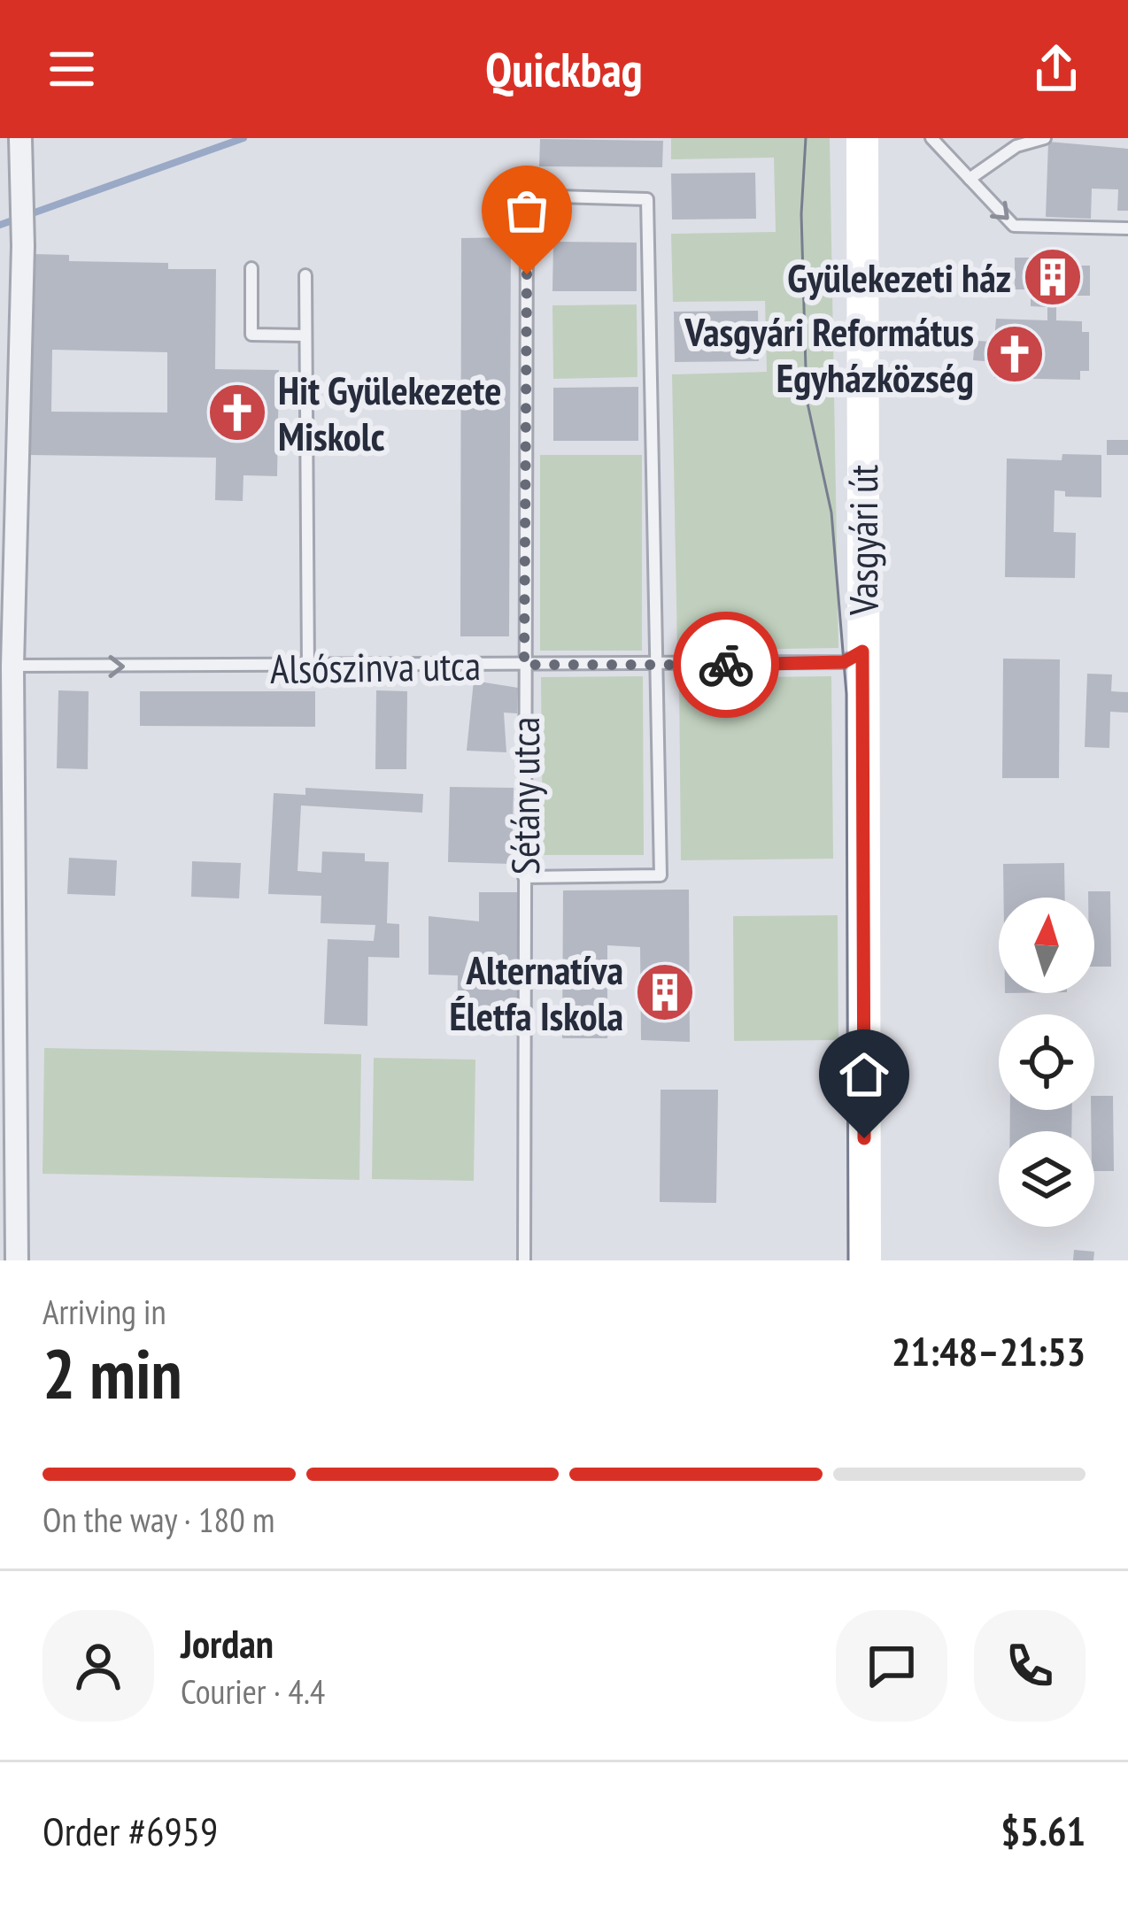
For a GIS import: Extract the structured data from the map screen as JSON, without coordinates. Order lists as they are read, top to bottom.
{
  "streets": {
    "street": ["Vasgyári út"],
    "lane": ["Alsószinva utca", "Sétány utca"]
  },
  "crossings": [
    ["Vasgyári út", "Alsószinva utca"],
    ["Alsószinva utca", "Sétány utca"]
  ],
  "places": {
    "building": ["Gyülekezeti ház", "Alternatíva Életfa Iskola"],
    "church": ["Vasgyári Református Egyházközség", "Hit Gyülekezete Miskolc"]
  },
  "north": "top",
  "page": {
    "header": "Quickbag",
    "heading": ["2 min", "Arriving in", "21:48–21:53"],
    "panel": [
      "Jordan",
      "Courier · 4.4",
      "Order #6959",
      "$5.61"
    ],
    "bar": "On the way · 180 m"
  }
}
